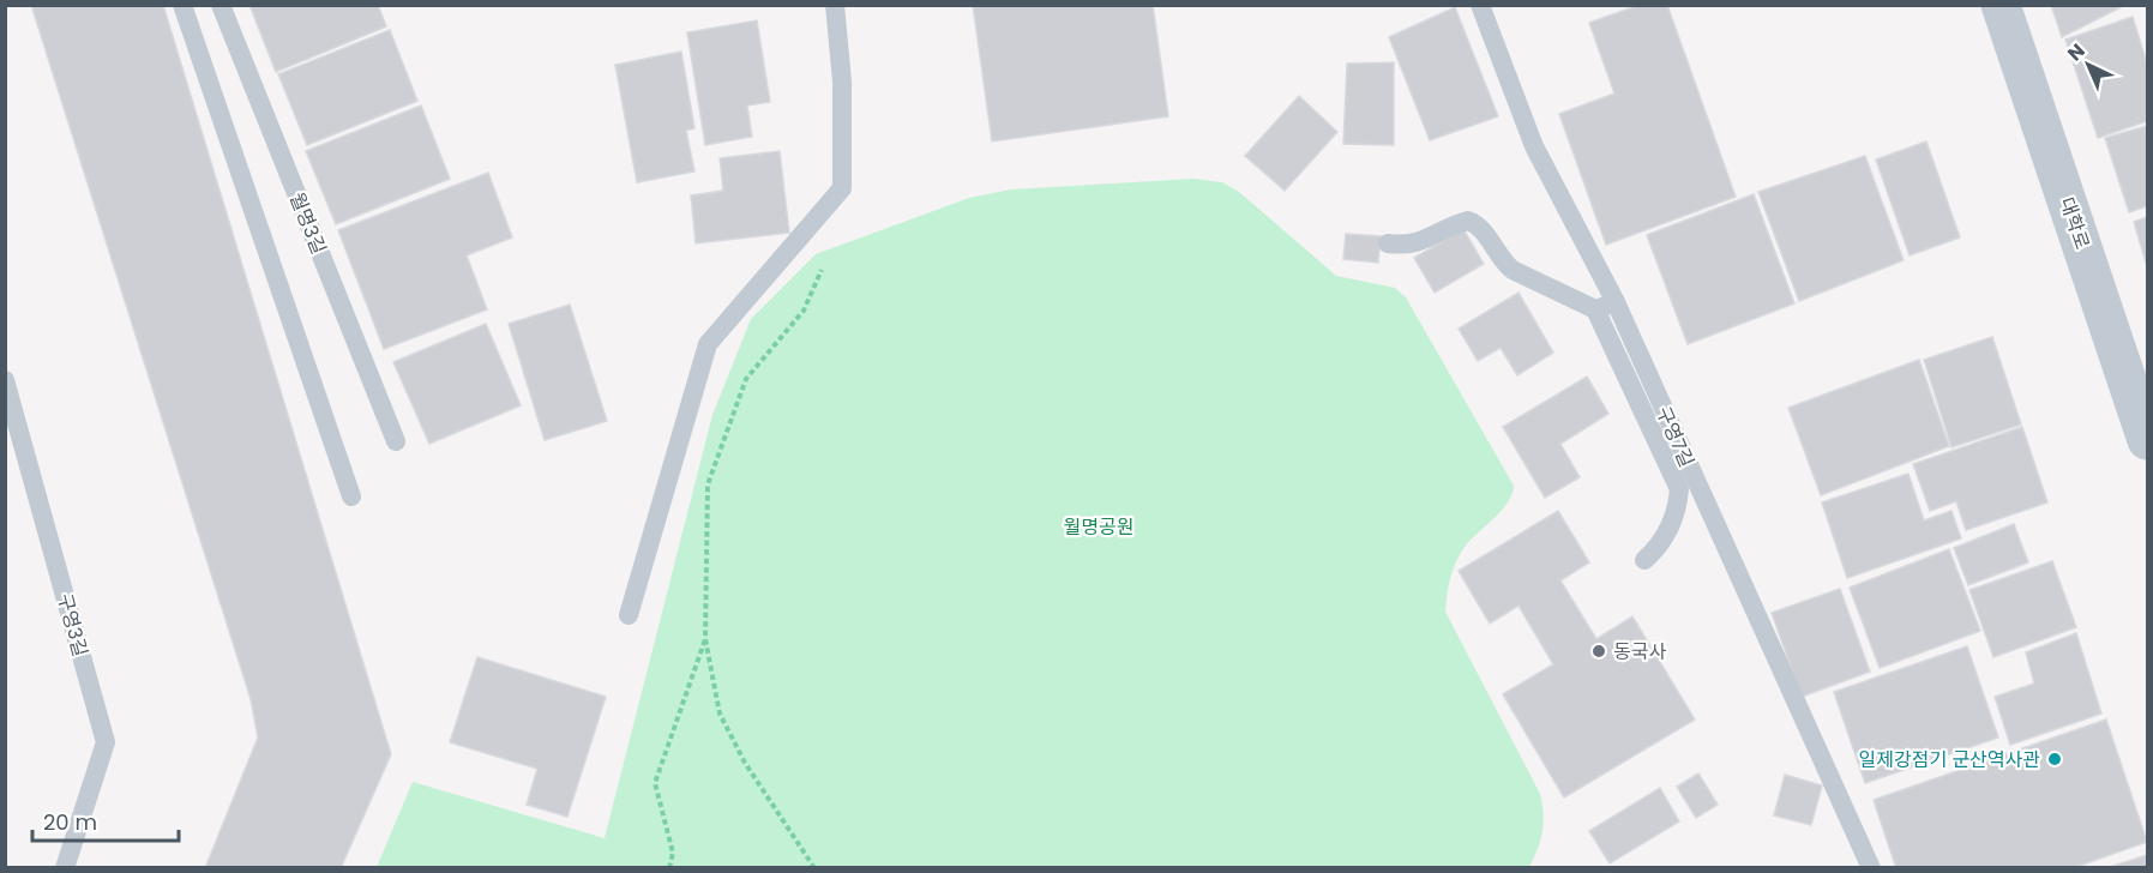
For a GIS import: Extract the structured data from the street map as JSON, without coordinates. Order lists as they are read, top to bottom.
{
  "streets": {
    "street": ["대학로"],
    "lane": ["월명3길", "구영7길", "구영3길"]
  },
  "parks": ["월명공원"],
  "places": ["동국사", "일제강점기 군산역사관"],
  "scale_bar": "20 m",
  "north": "top left"
}
